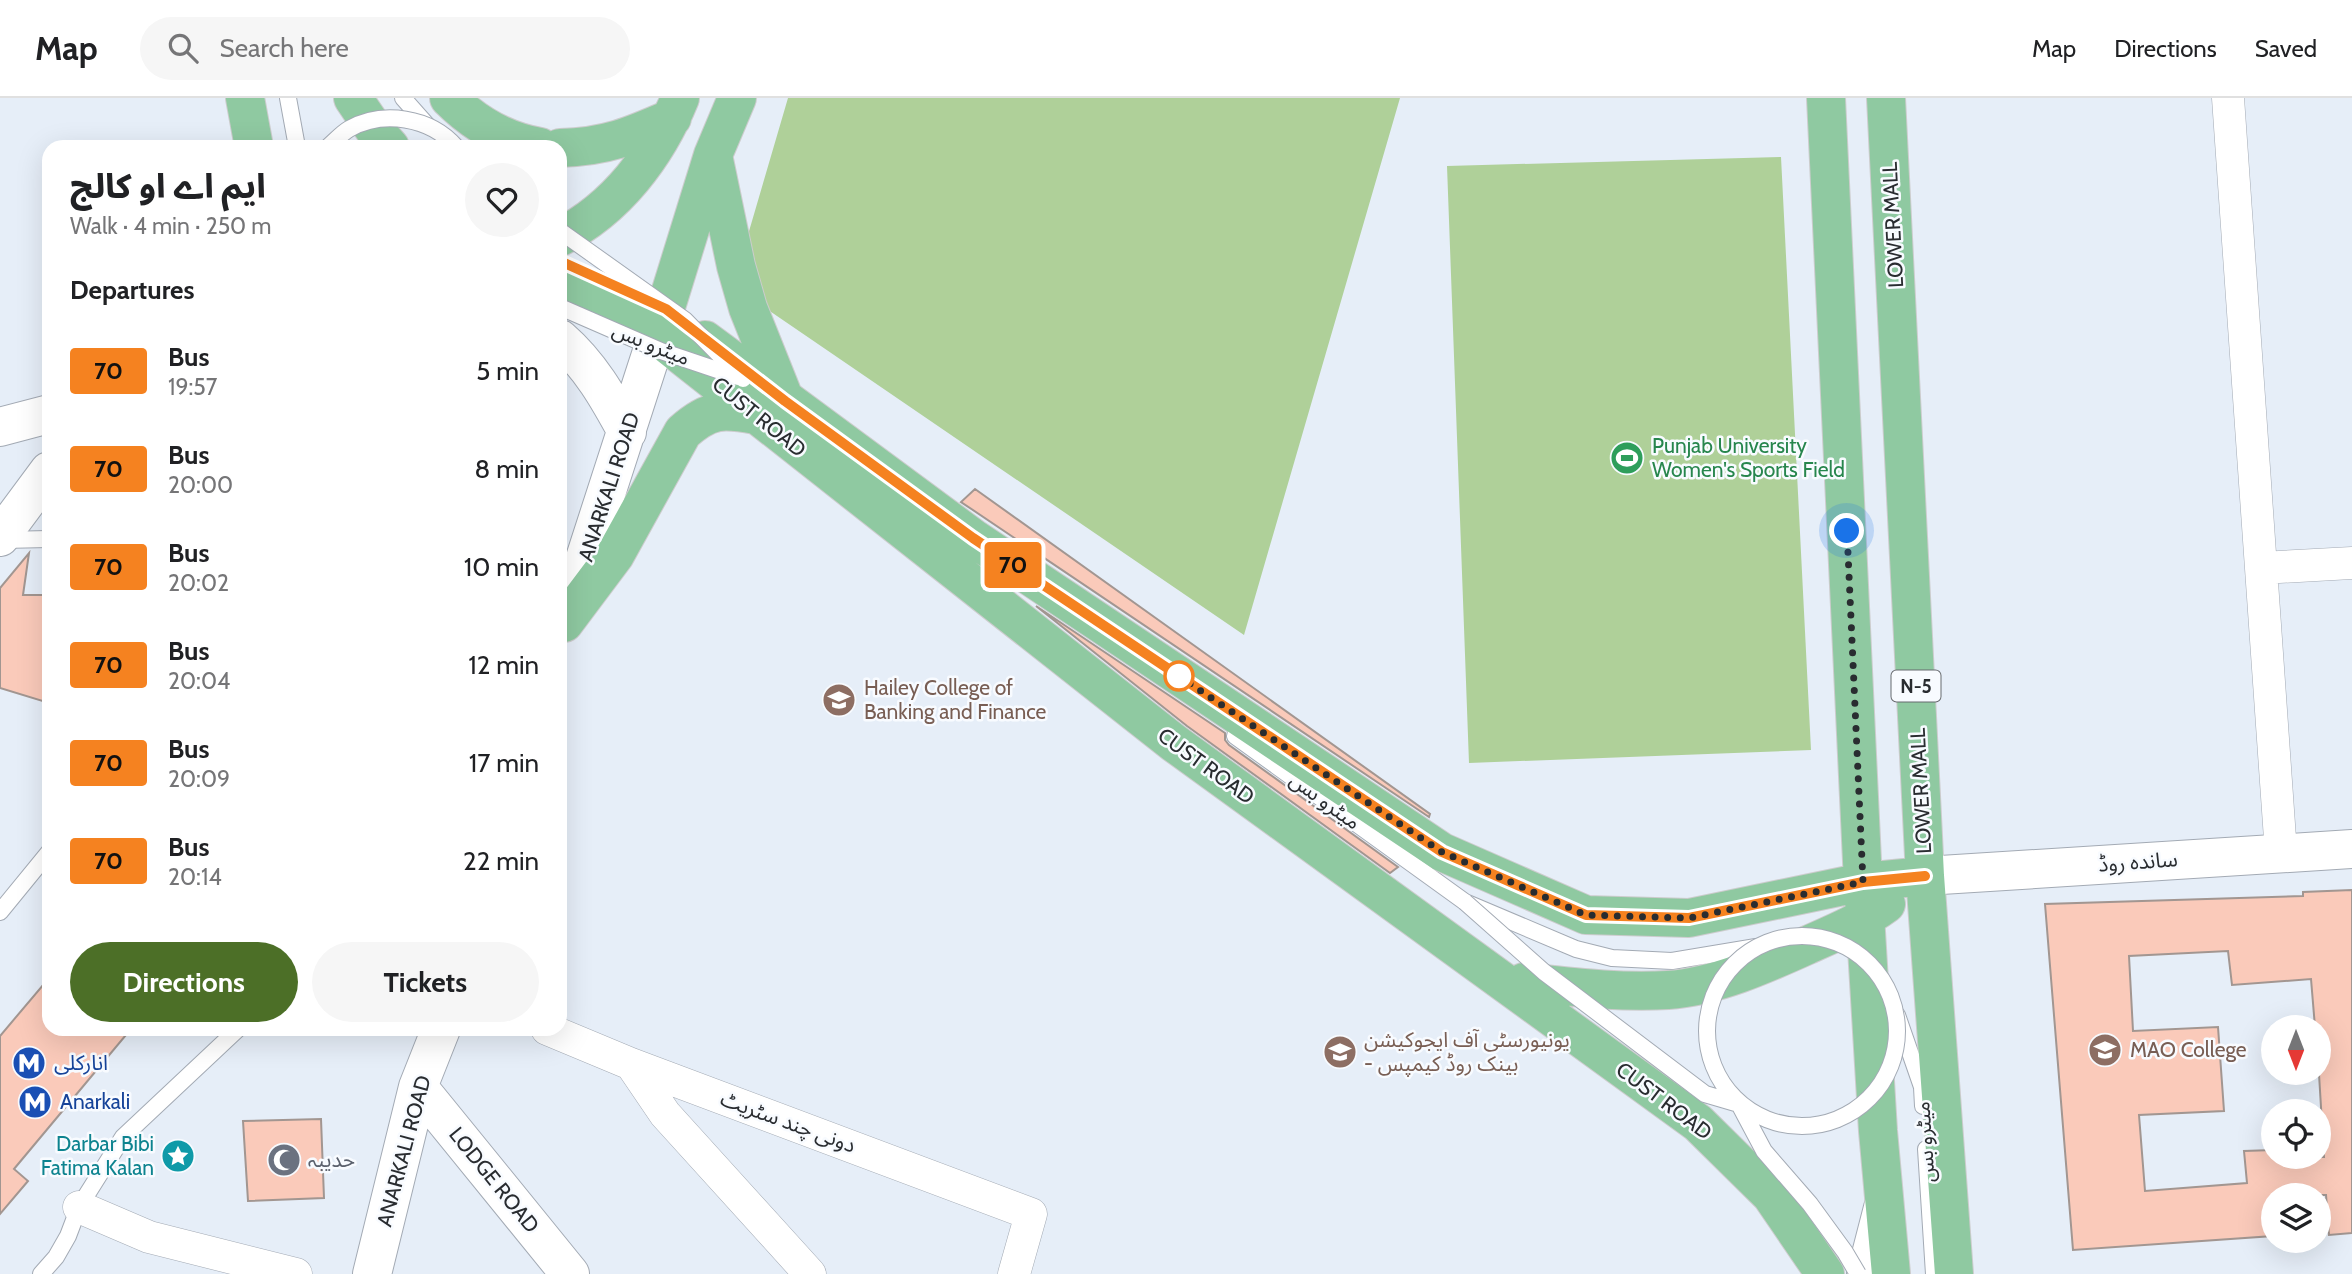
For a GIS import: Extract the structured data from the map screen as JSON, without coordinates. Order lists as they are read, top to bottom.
{
  "streets": {
    "main road": ["LOWER MALL", "CUST ROAD", "N-5"],
    "street": [
      "ANARKALI ROAD",
      "ساندہ روڈ",
      "دونی چند سٹریٹ",
      "LODGE ROAD"
    ],
    "lane": ["میٹرو بس"]
  },
  "crossings": [
    ["LOWER MALL", "ساندہ روڈ"],
    ["CUST ROAD", "ANARKALI ROAD"],
    ["ANARKALI ROAD", "LODGE ROAD"]
  ],
  "places": {
    "sports": ["Punjab University Women's Sports Field"],
    "school or university": ["Hailey College of Banking and Finance", "MAO College", "یونیورسٹی آف ایجوکیشن - بینک روڈ کیمپس"],
    "metro station": ["انارکلی", "Anarkali"],
    "place": ["Darbar Bibi Fatima Kalan"],
    "mosque": ["حدیبہ"]
  },
  "lines": ["bus line 70"],
  "north": "bottom",
  "page": {
    "header": "Map",
    "search": "Search here",
    "nav": ["Map", "Directions", "Saved"],
    "on_map": "70",
    "heading": [
      ["ایم اے او کالج", "Walk · 4 min · 250 m"],
      "Departures"
    ],
    "list": [
      {
        "mark": "70",
        "name": "Bus",
        "note": "19:57",
        "value": "5 min"
      },
      {
        "mark": "70",
        "name": "Bus",
        "note": "20:00",
        "value": "8 min"
      },
      {
        "mark": "70",
        "name": "Bus",
        "note": "20:02",
        "value": "10 min"
      },
      {
        "mark": "70",
        "name": "Bus",
        "note": "20:04",
        "value": "12 min"
      },
      {
        "mark": "70",
        "name": "Bus",
        "note": "20:09",
        "value": "17 min"
      },
      {
        "mark": "70",
        "name": "Bus",
        "note": "20:14",
        "value": "22 min"
      }
    ],
    "buttons": ["Directions", "Tickets"]
  }
}
